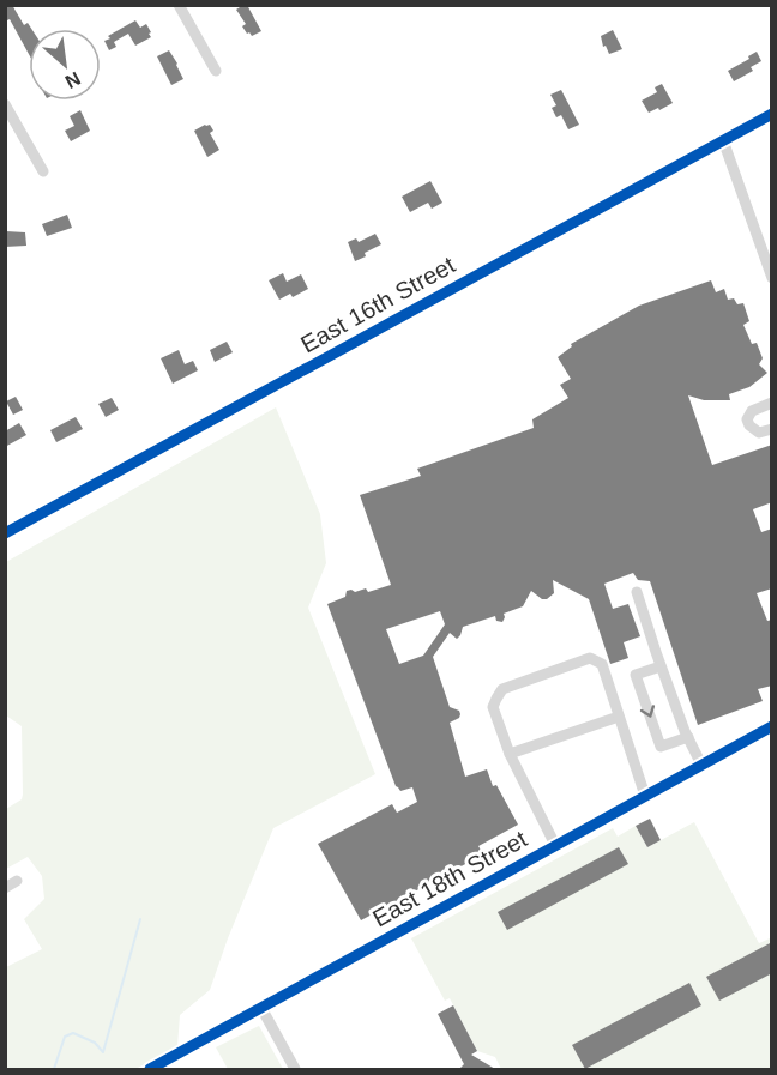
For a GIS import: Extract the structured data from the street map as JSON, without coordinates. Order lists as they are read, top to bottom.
{
  "streets": {
    "street": ["East 16th Street", "East 18th Street"]
  },
  "north": "bottom right"
}
